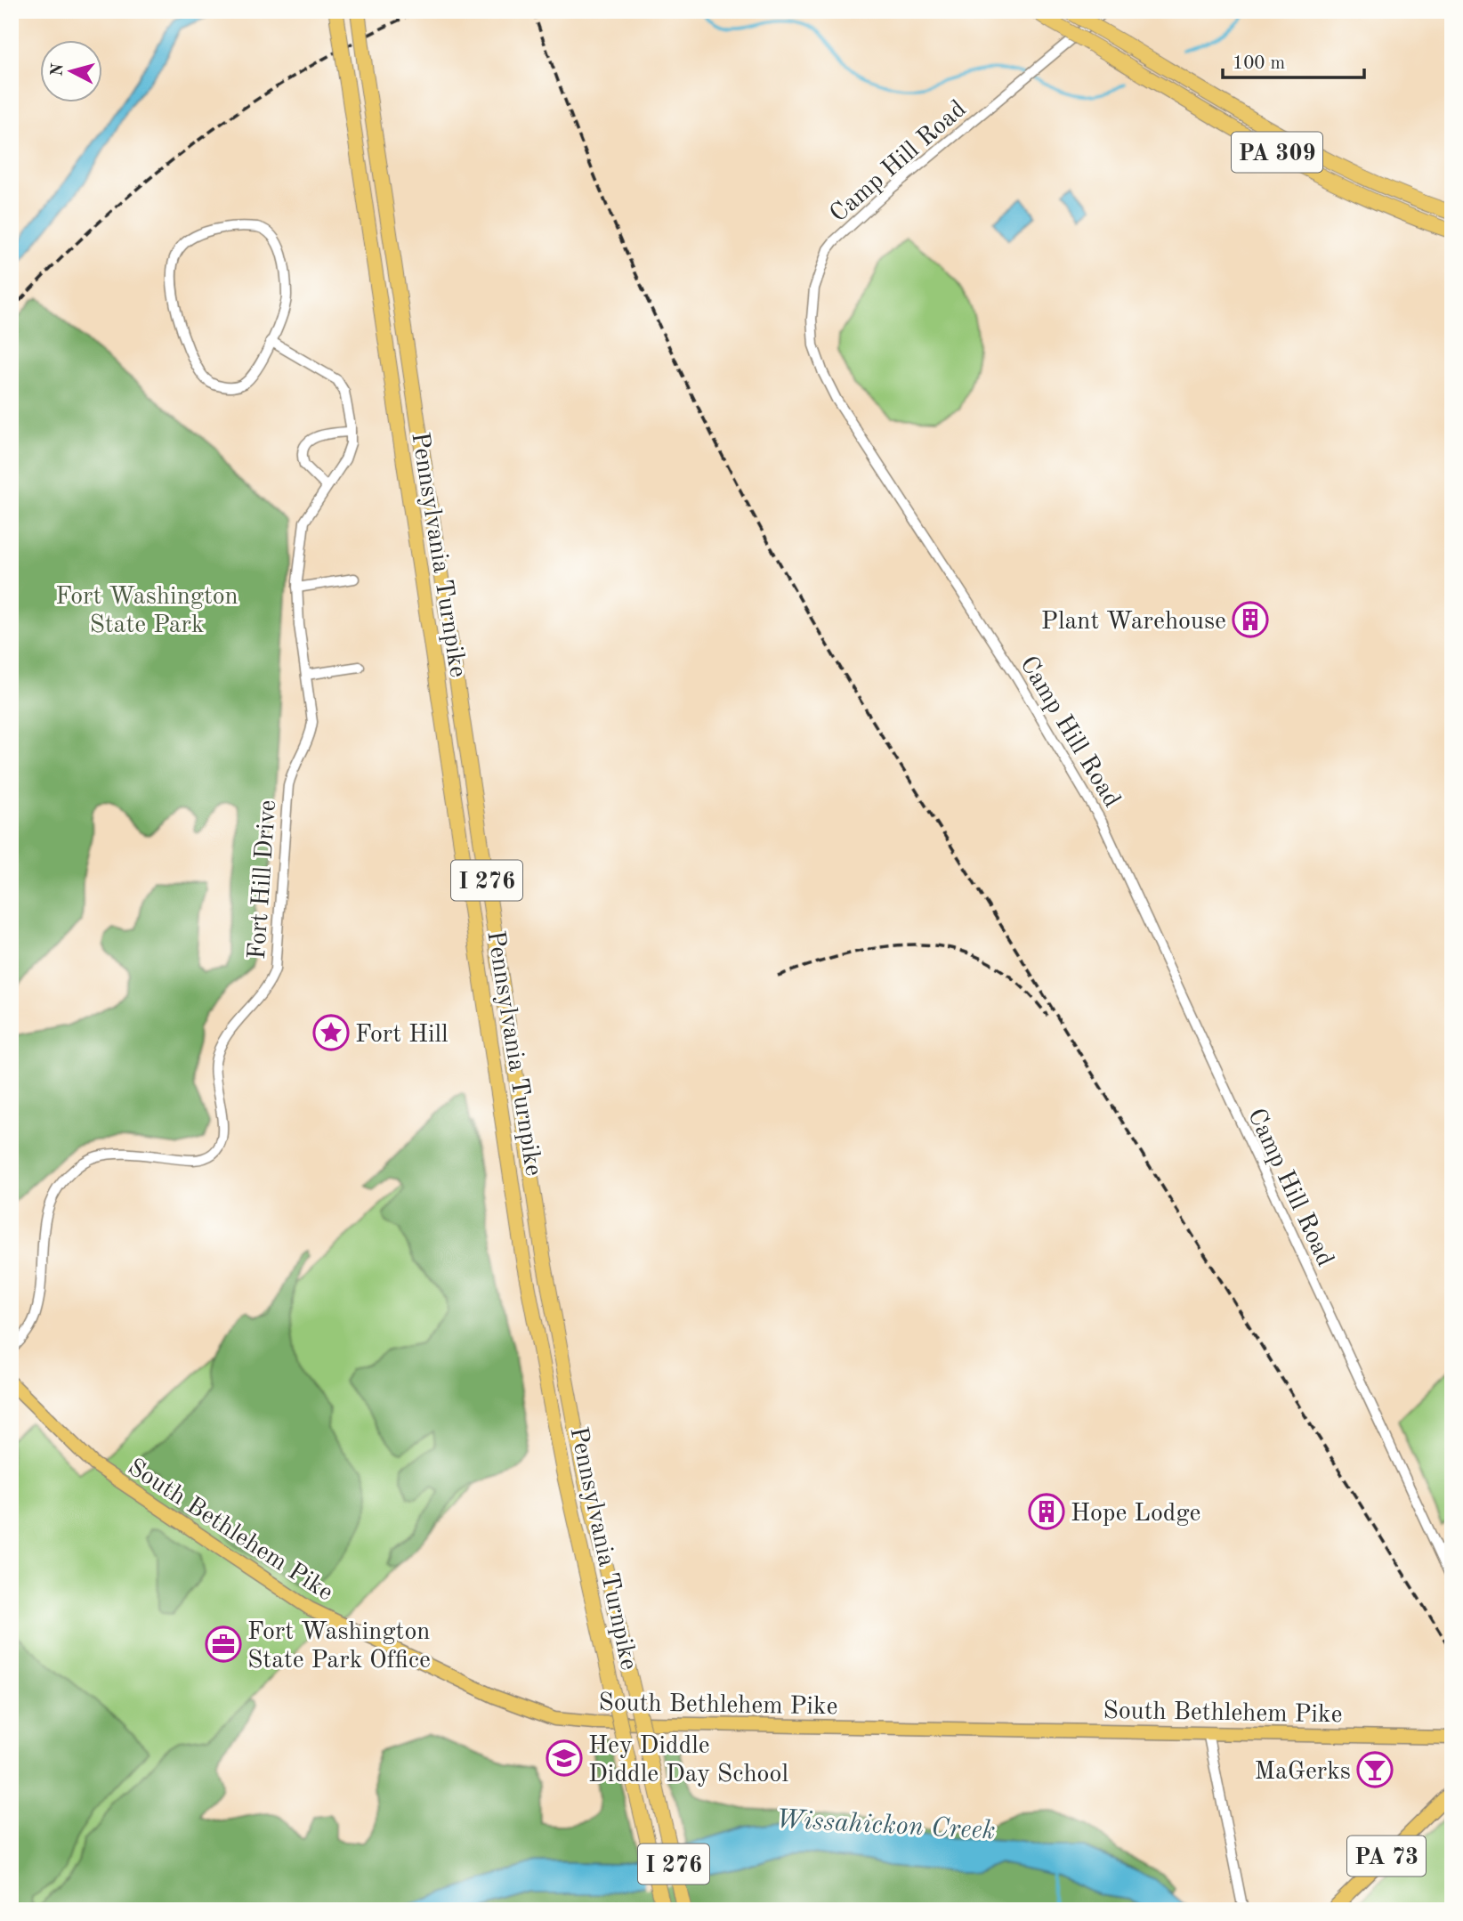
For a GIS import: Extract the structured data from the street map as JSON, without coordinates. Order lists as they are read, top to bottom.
{
  "streets": {
    "highway": ["PA 309", "Pennsylvania Turnpike", "I 276"],
    "main road": ["South Bethlehem Pike", "PA 73"],
    "street": ["Camp Hill Road", "Fort Hill Drive"]
  },
  "water": ["Wissahickon Creek"],
  "parks": ["Fort Washington State Park"],
  "places": {
    "building": ["Plant Warehouse", "Hope Lodge"],
    "place": ["Fort Hill"],
    "office": ["Fort Washington State Park Office"],
    "school or university": ["Hey Diddle Diddle Day School"],
    "bar": ["MaGerks"]
  },
  "scale_bar": "100 m",
  "north": "left"
}
